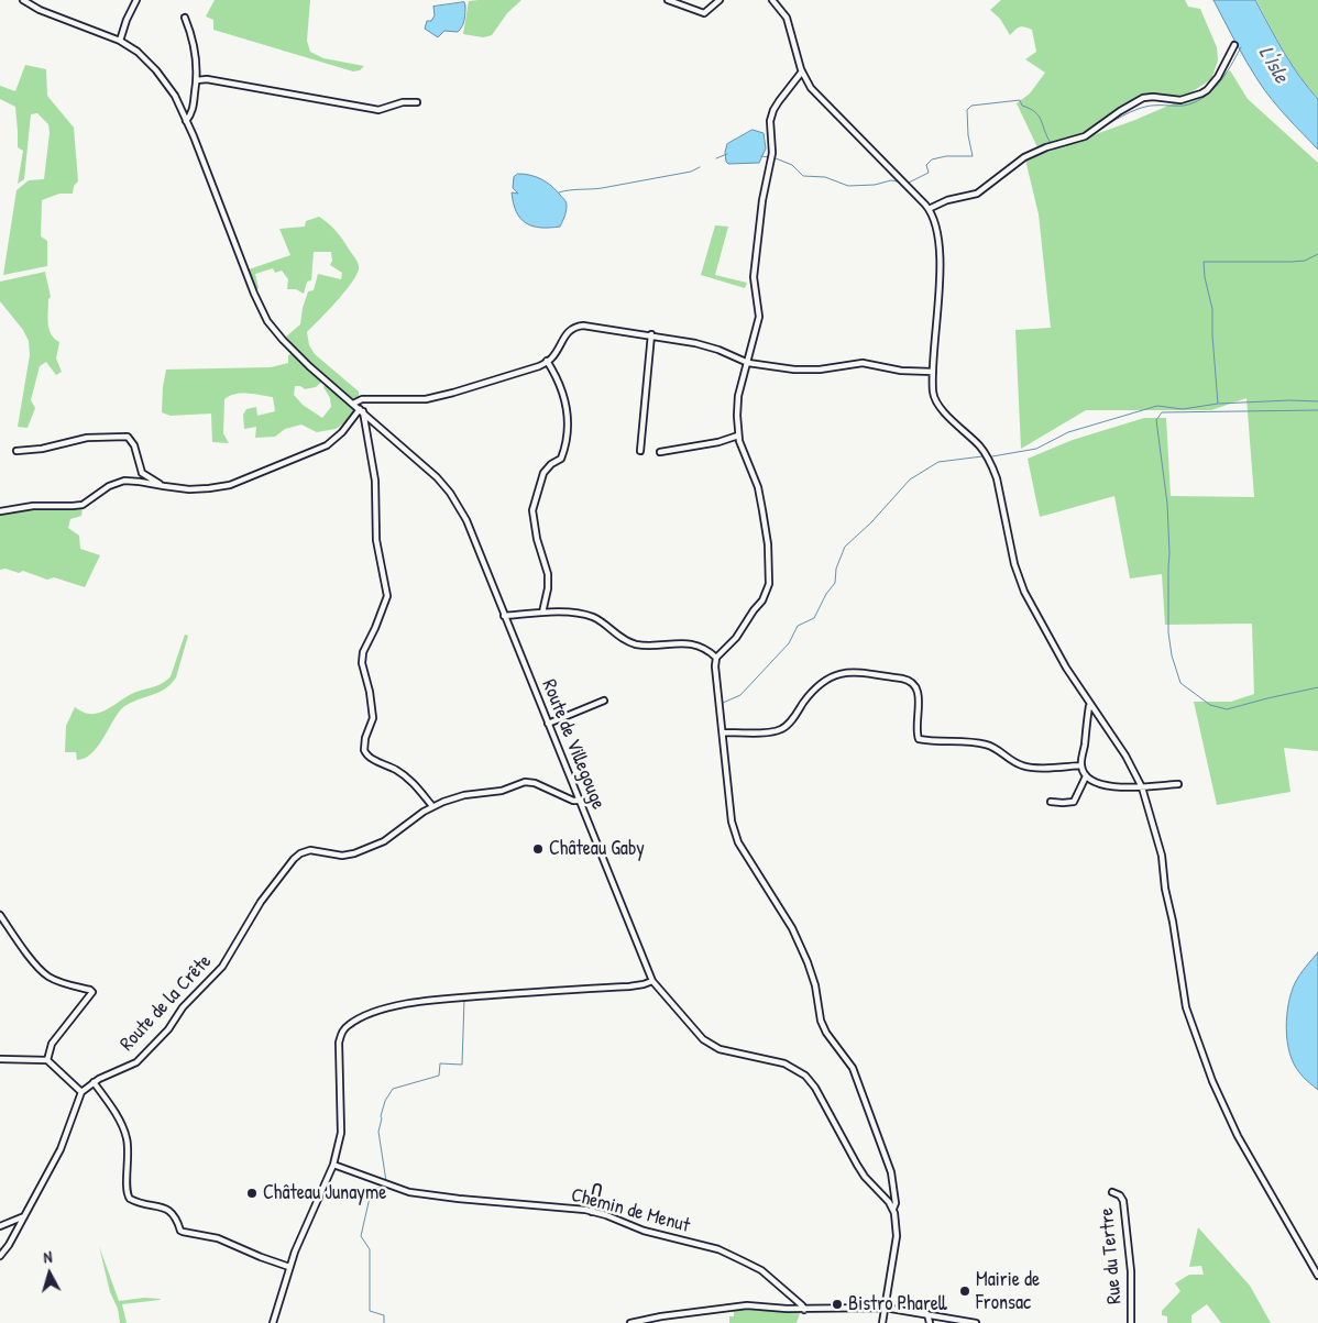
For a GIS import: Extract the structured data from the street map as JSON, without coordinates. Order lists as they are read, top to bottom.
{
  "streets": {
    "street": [
      "Route de Villegouge",
      "Route de la Crête",
      "Chemin de Menut",
      "Rue du Tertre"
    ]
  },
  "water": ["L'Isle"],
  "places": [
    "Château Gaby",
    "Château Junayme",
    "Mairie de Fronsac",
    "Bistro Pharell"
  ],
  "north": "top"
}
